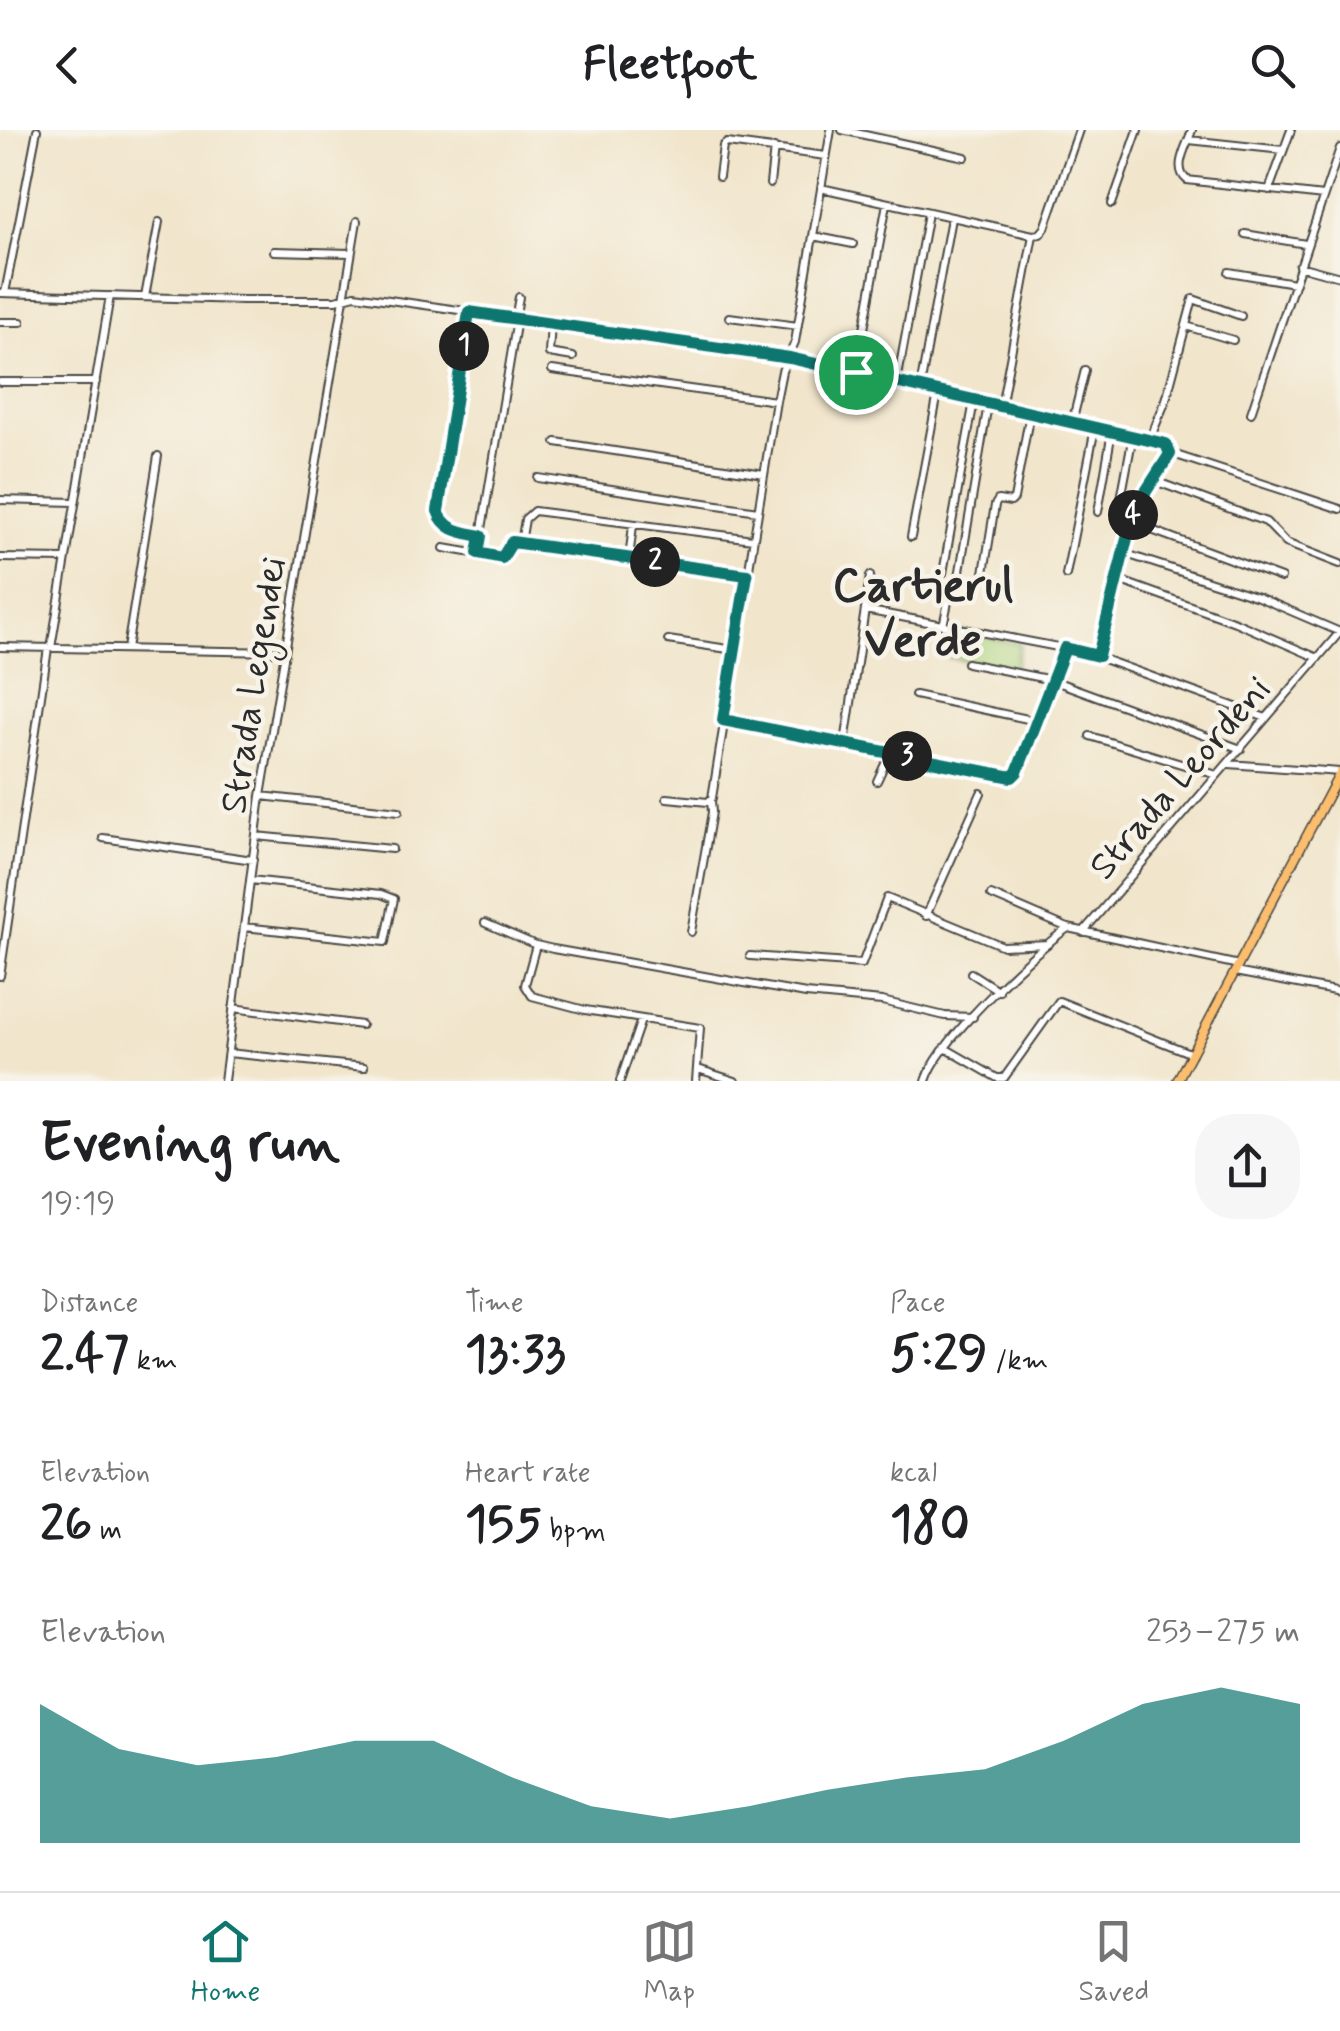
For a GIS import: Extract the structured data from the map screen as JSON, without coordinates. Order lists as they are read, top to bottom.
{
  "streets": {
    "street": ["Strada Legendei", "Strada Leordeni"]
  },
  "districts": ["Cartierul Verde"],
  "page": {
    "header": "Fleetfoot",
    "pins": [
      "1",
      "4",
      "2",
      "3"
    ],
    "heading": ["Evening run", "19:19"],
    "stats": [
      ["Distance", "2.47 km"],
      ["Time", "13:33"],
      ["Pace", "5:29 /km"],
      ["Elevation", "26 m"],
      ["Heart rate", "155 bpm"],
      ["kcal", "180"]
    ],
    "chart": ["Elevation", "253–275 m"],
    "tabs": ["Home", "Map", "Saved"]
  }
}
